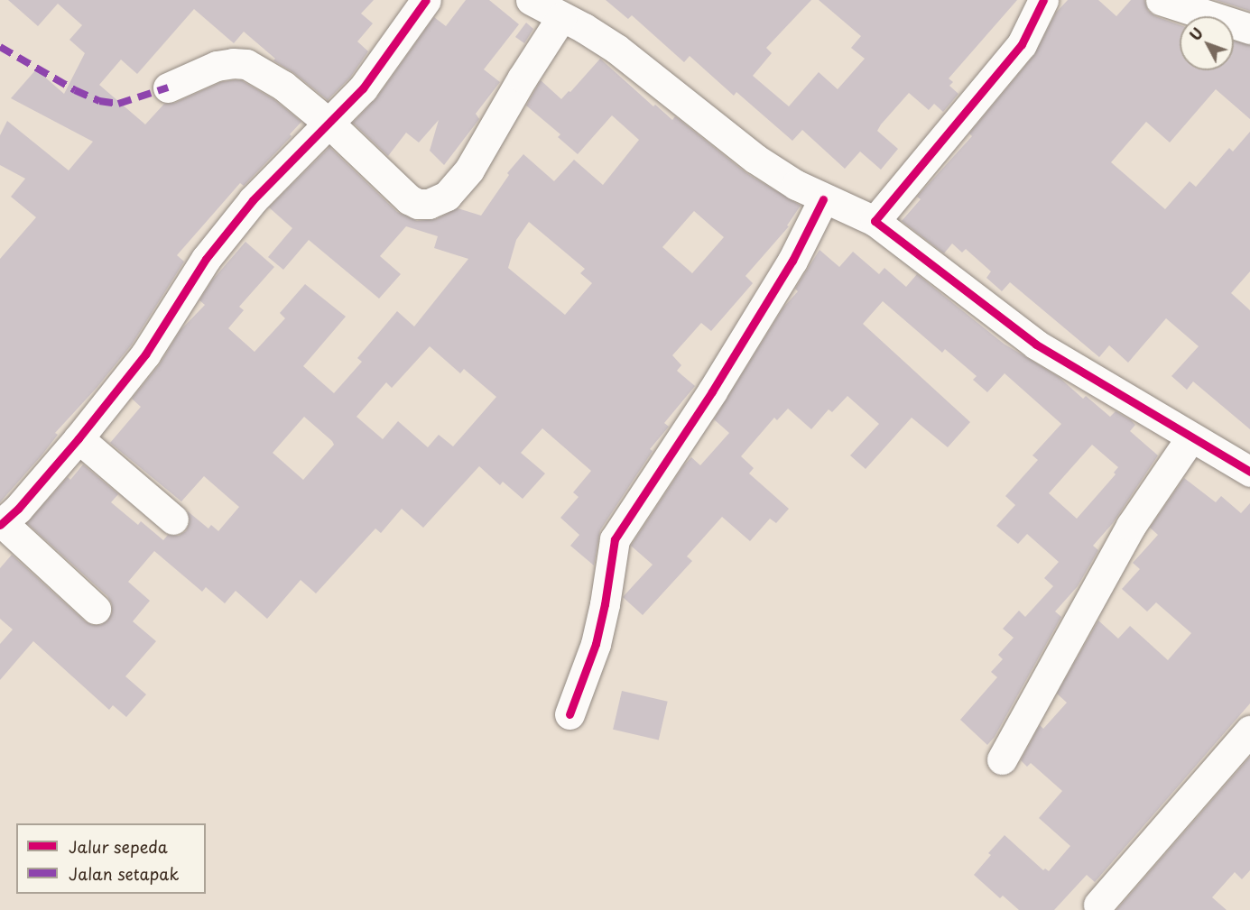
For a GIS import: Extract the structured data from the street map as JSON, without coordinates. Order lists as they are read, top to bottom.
{
  "legend": ["Jalur sepeda", "Jalan setapak"],
  "north": "top left"
}
